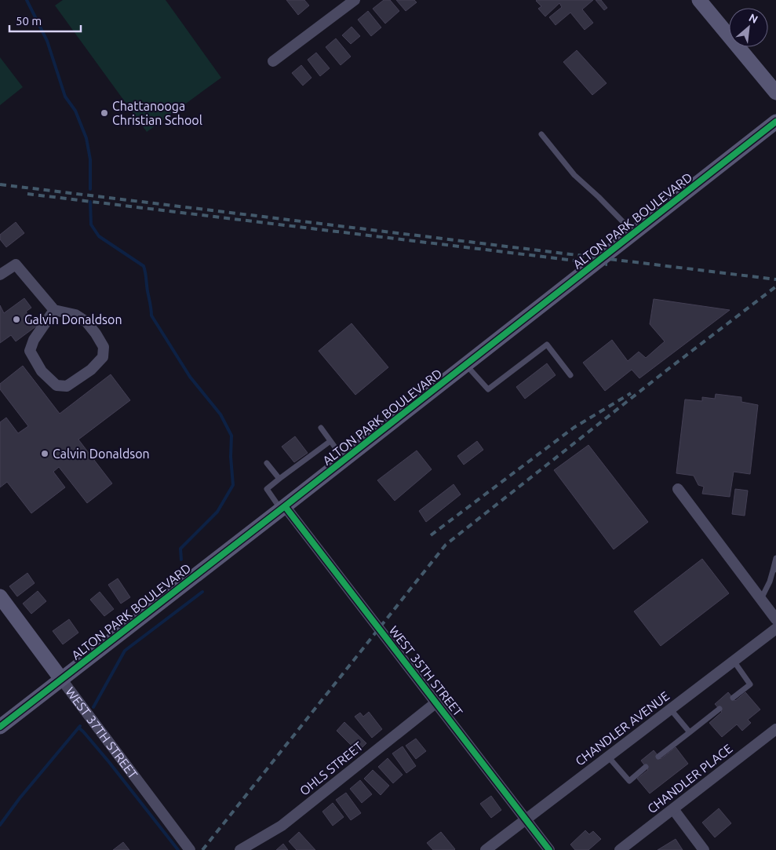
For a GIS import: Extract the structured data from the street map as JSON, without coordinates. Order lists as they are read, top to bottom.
{
  "streets": {
    "main road": ["ALTON PARK BOULEVARD", "WEST 37TH STREET"],
    "street": [
      "WEST 35TH STREET",
      "CHANDLER AVENUE",
      "OHLS STREET",
      "CHANDLER PLACE"
    ]
  },
  "crossings": [
    ["ALTON PARK BOULEVARD", "WEST 35TH STREET"],
    ["ALTON PARK BOULEVARD", "WEST 37TH STREET"],
    ["WEST 35TH STREET", "CHANDLER AVENUE"],
    ["WEST 35TH STREET", "OHLS STREET"]
  ],
  "places": ["Chattanooga Christian School", "Galvin Donaldson", "Calvin Donaldson"],
  "scale_bar": "50 m",
  "north": "top right"
}
